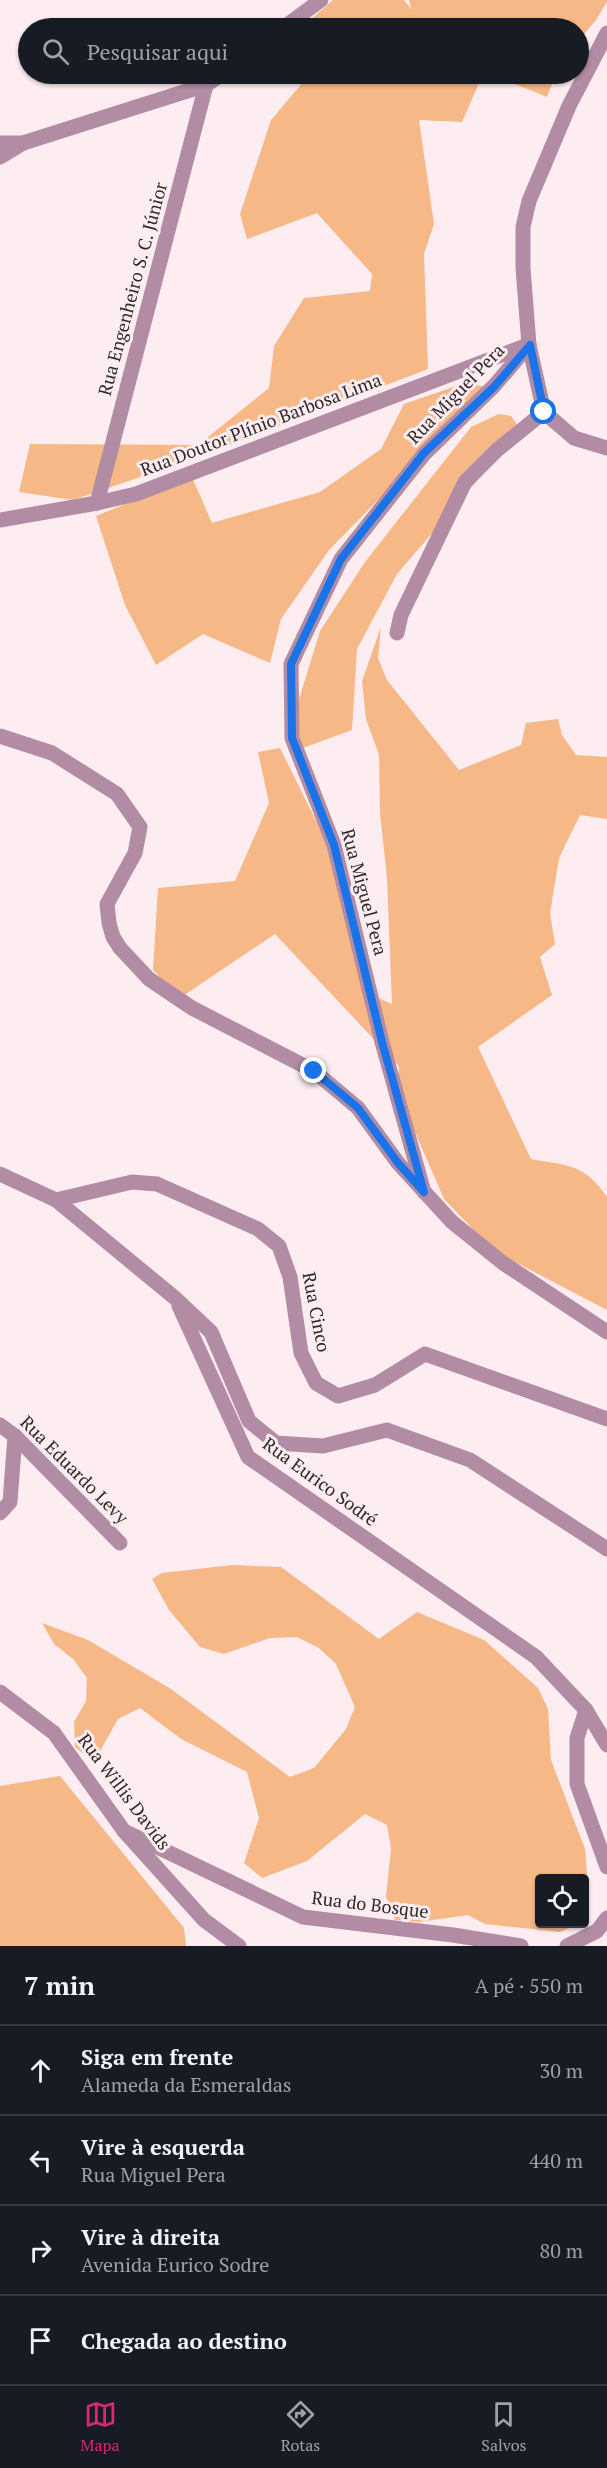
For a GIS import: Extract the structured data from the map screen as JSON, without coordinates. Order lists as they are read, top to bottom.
{
  "streets": {
    "street": [
      "Rua Engenheiro S. C. Júnior",
      "Rua Miguel Pera",
      "Rua Doutor Plínio Barbosa Lima",
      "Rua Cinco",
      "Rua Eduardo Levy",
      "Rua Eurico Sodré",
      "Rua Willis Davids",
      "Rua do Bosque"
    ]
  },
  "crossings": [
    ["Rua Engenheiro S. C. Júnior", "Rua Doutor Plínio Barbosa Lima"],
    ["Rua Miguel Pera", "Rua Doutor Plínio Barbosa Lima"],
    ["Rua Cinco", "Rua Eurico Sodré"],
    ["Rua Willis Davids", "Rua do Bosque"]
  ],
  "page": {
    "search": "Pesquisar aqui",
    "heading": ["7 min", "A pé · 550 m"],
    "list": [
      ["Siga em frente", "Alameda da Esmeraldas", "30 m"],
      ["Vire à esquerda", "Rua Miguel Pera", "440 m"],
      ["Vire à direita", "Avenida Eurico Sodre", "80 m"],
      "Chegada ao destino"
    ],
    "nav": ["Mapa", "Rotas", "Salvos"]
  }
}
